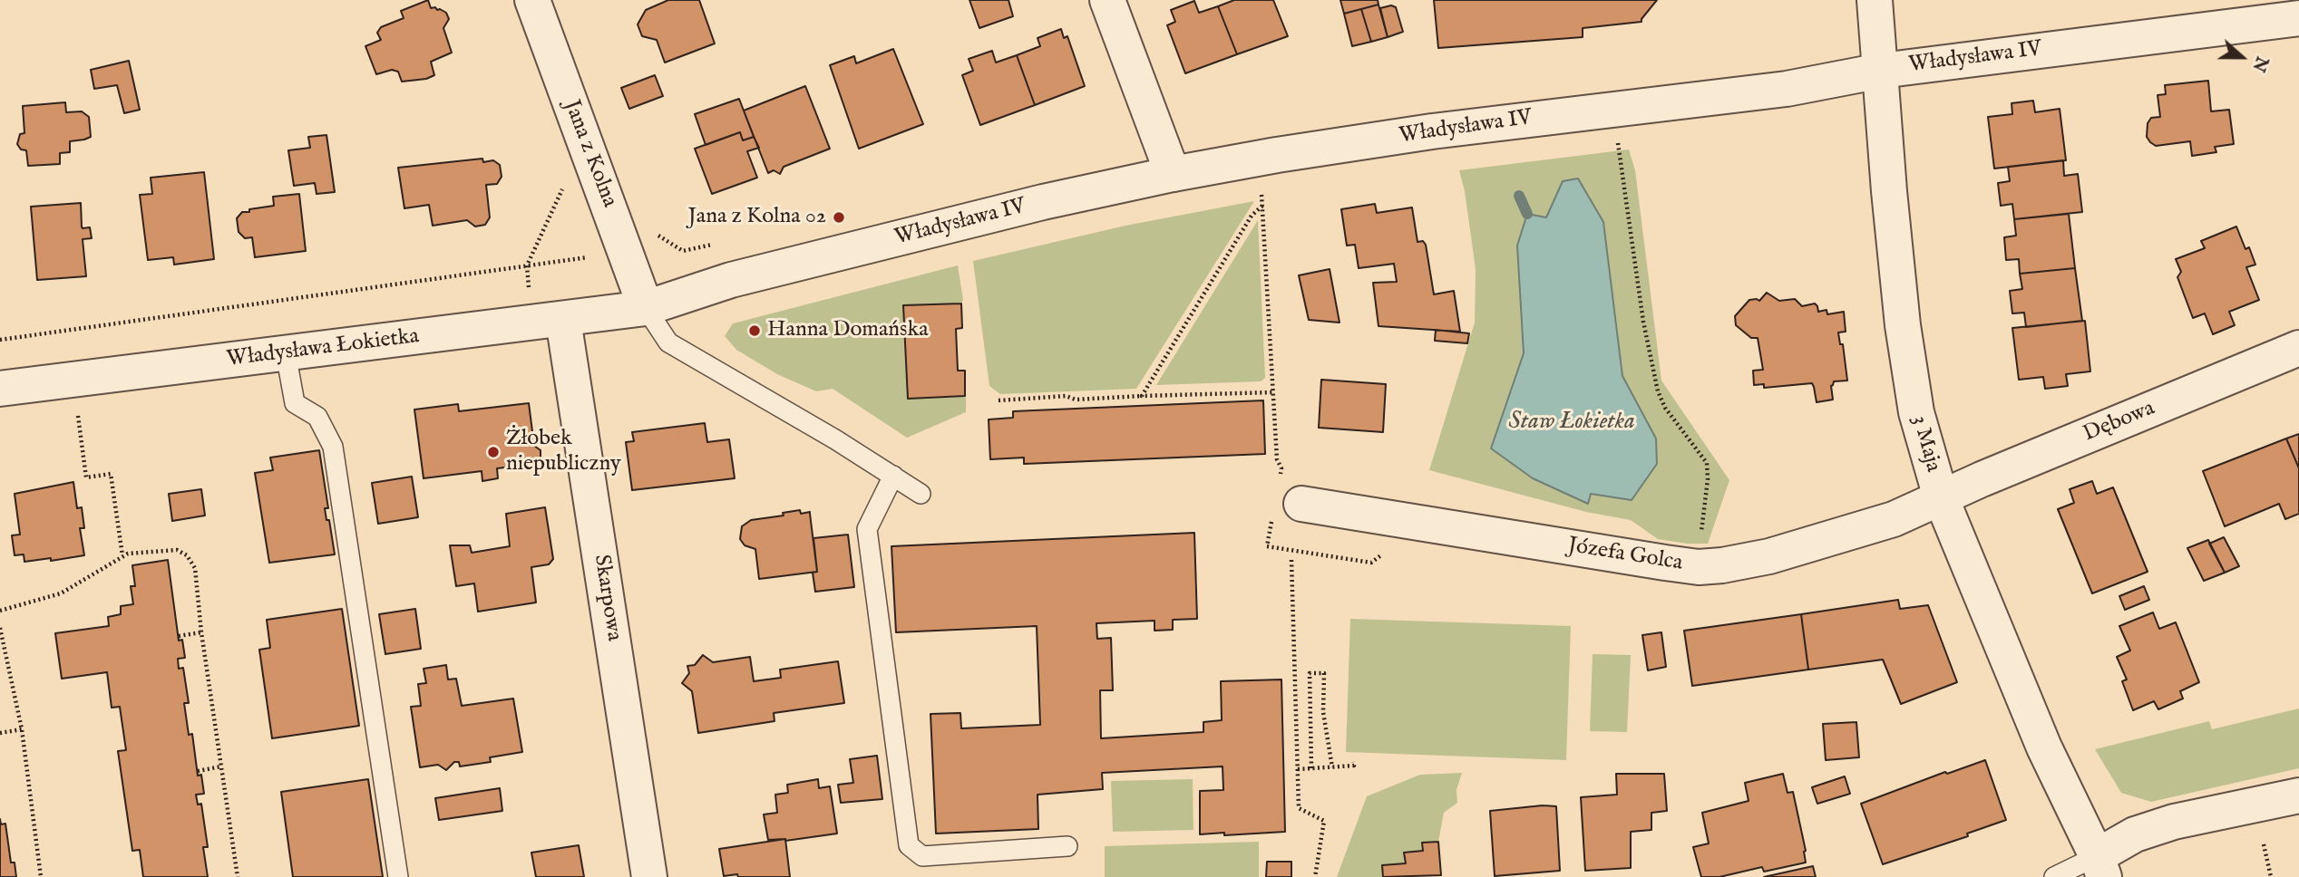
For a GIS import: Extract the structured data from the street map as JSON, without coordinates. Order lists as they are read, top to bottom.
{
  "streets": {
    "street": [
      "Władysława IV",
      "Jana z Kolna",
      "Władysława Łokietka",
      "Dębowa",
      "3 Maja",
      "Józefa Golca",
      "Skarpowa"
    ]
  },
  "crossings": [
    ["Władysława IV", "Jana z Kolna"],
    ["Władysława IV", "Władysława Łokietka"],
    ["Władysława IV", "3 Maja"],
    ["Jana z Kolna", "Władysława Łokietka"],
    ["Władysława Łokietka", "Skarpowa"],
    ["Dębowa", "3 Maja"],
    ["Dębowa", "Józefa Golca"],
    ["3 Maja", "Józefa Golca"]
  ],
  "water": ["Staw Łokietka"],
  "places": ["Jana z Kolna 02", "Hanna Domańska", "Żłobek niepubliczny"],
  "north": "right"
}
